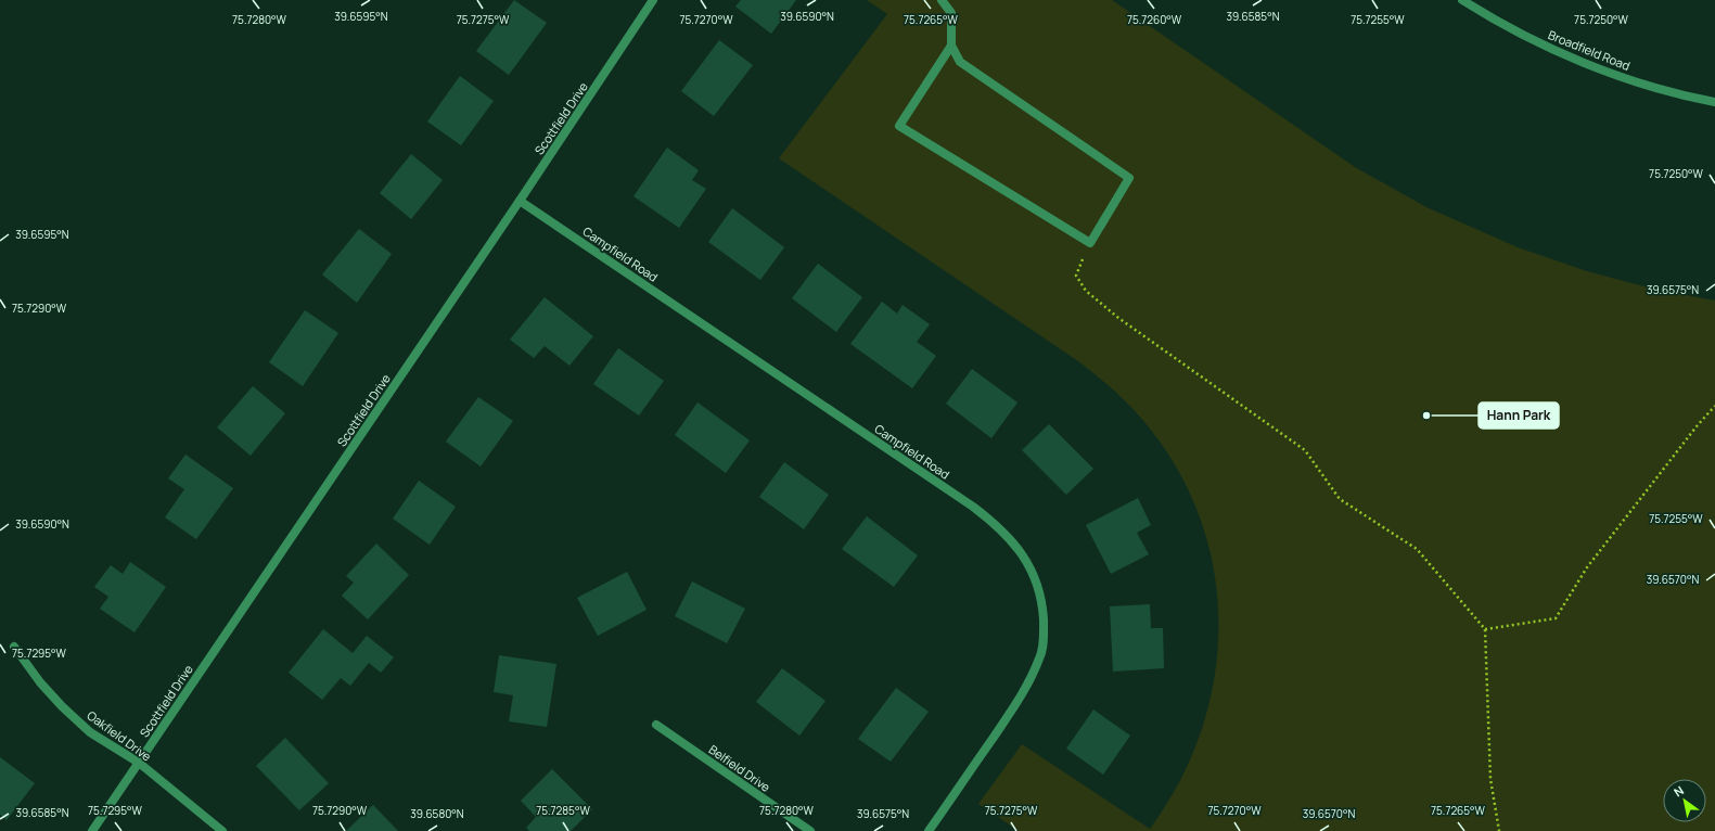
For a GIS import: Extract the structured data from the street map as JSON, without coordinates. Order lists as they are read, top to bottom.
{
  "streets": {
    "street": [
      "Broadfield Road",
      "Scottfield Drive",
      "Campfield Road",
      "Oakfield Drive",
      "Belfield Drive"
    ]
  },
  "crossings": [
    ["Scottfield Drive", "Campfield Road"],
    ["Scottfield Drive", "Oakfield Drive"]
  ],
  "places": ["Hann Park"],
  "north": "top left",
  "coordinates": [
    "39.6590°N",
    "39.6595°N",
    "39.6585°N",
    "75.7280°W",
    "75.7275°W",
    "75.7270°W",
    "75.7265°W",
    "75.7260°W",
    "75.7255°W",
    "75.7250°W",
    "39.6575°N",
    "75.7290°W",
    "39.6570°N",
    "75.7295°W",
    "75.7285°W",
    "39.6580°N"
  ]
}
